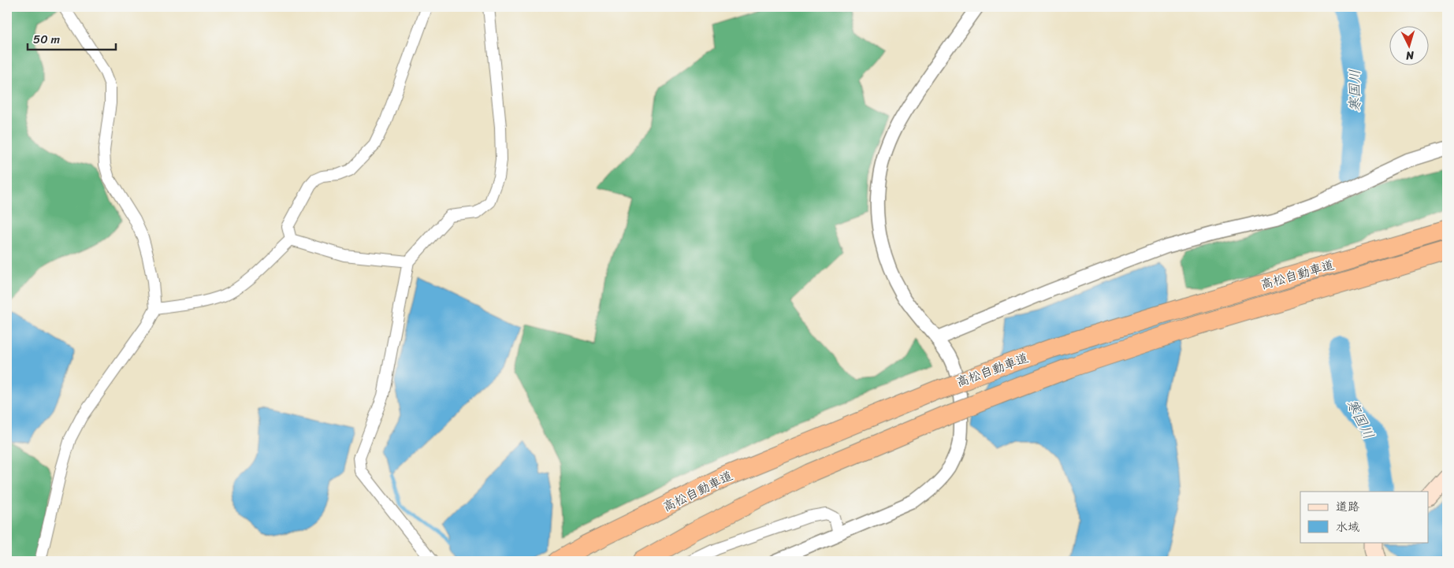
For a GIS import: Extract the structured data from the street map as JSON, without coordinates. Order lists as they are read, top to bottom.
{
  "streets": {
    "highway": ["高松自動車道"]
  },
  "water": ["寒国川"],
  "legend": ["道路", "水域"],
  "scale_bar": "50 m",
  "north": "bottom"
}
